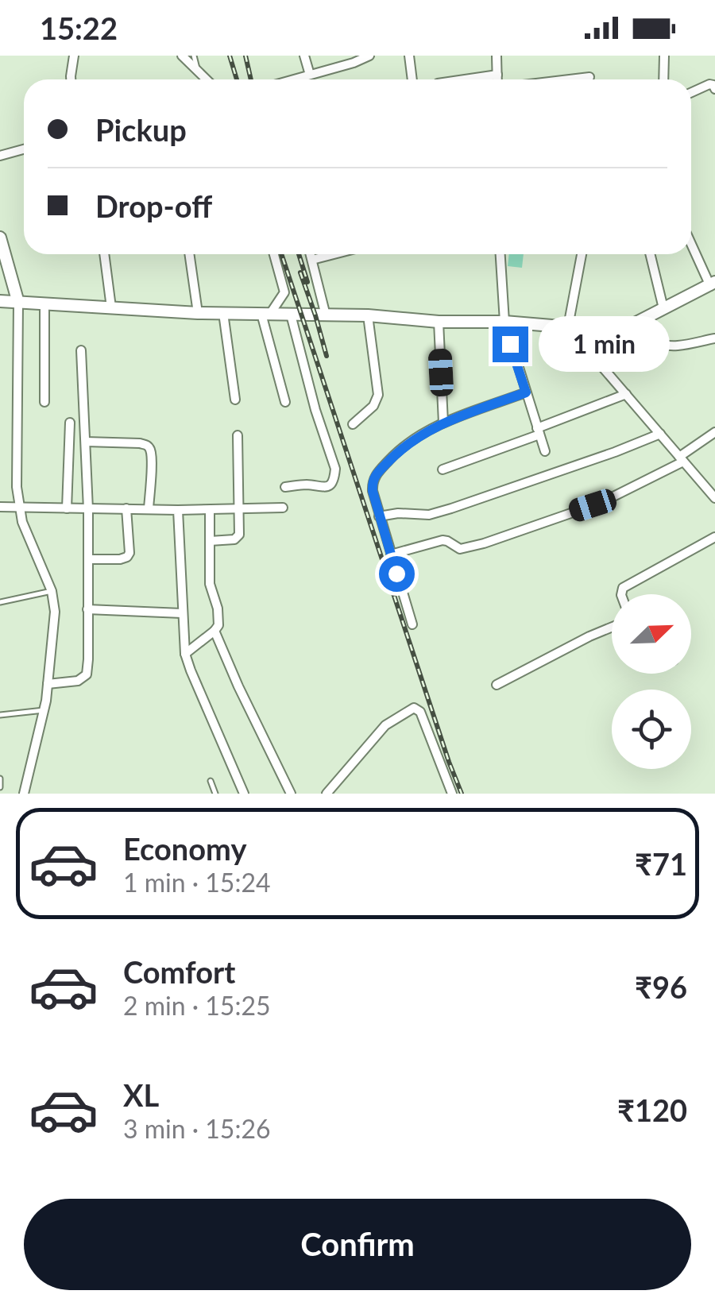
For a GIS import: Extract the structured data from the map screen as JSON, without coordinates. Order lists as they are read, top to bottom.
{
  "north": "top right",
  "page": {
    "status": "15:22",
    "banner": ["Pickup", "Drop-off"],
    "bubble": "1 min",
    "list": [
      {
        "name": "Economy",
        "note": "1 min · 15:24",
        "value": "₹71"
      },
      {
        "name": "Comfort",
        "note": "2 min · 15:25",
        "value": "₹96"
      },
      {
        "name": "XL",
        "note": "3 min · 15:26",
        "value": "₹120"
      }
    ],
    "buttons": "Confirm"
  }
}
